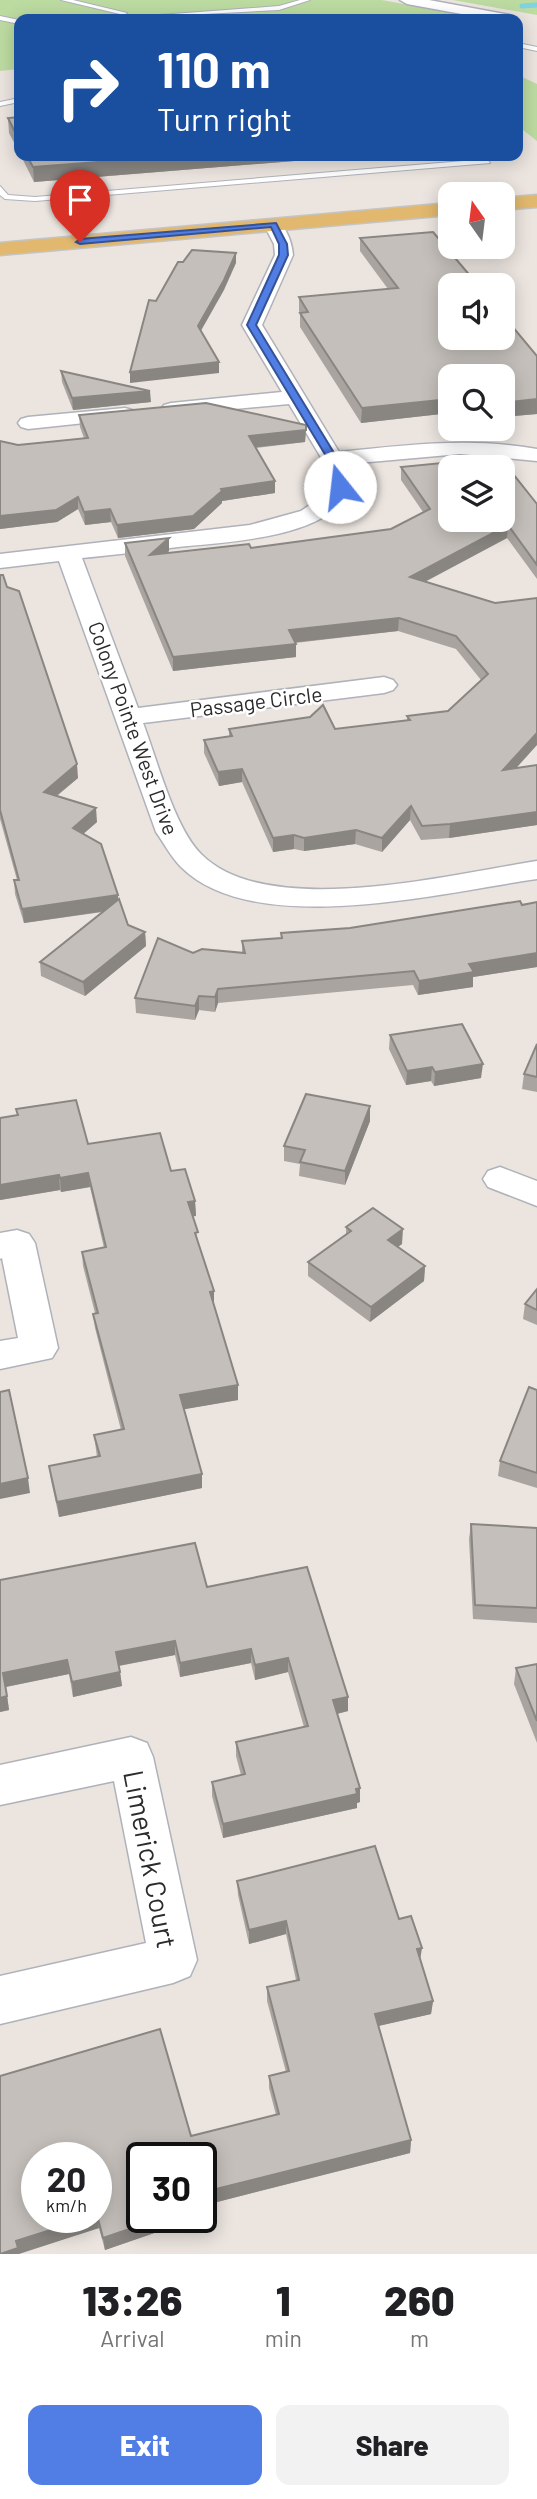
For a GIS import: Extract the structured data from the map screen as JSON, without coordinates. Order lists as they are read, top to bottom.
{
  "streets": {
    "street": ["Passage Circle", "Colony Pointe West Drive", "Limerick Court"]
  },
  "crossings": [
    ["Passage Circle", "Colony Pointe West Drive"]
  ],
  "north": "top",
  "page": {
    "turn": ["110 m", "Turn right"],
    "speed": "20 km/h",
    "limit": "30",
    "eta": [
      "13:26",
      "Arrival",
      "1",
      "min",
      "260",
      "m"
    ],
    "buttons": ["Exit", "Share"]
  }
}
